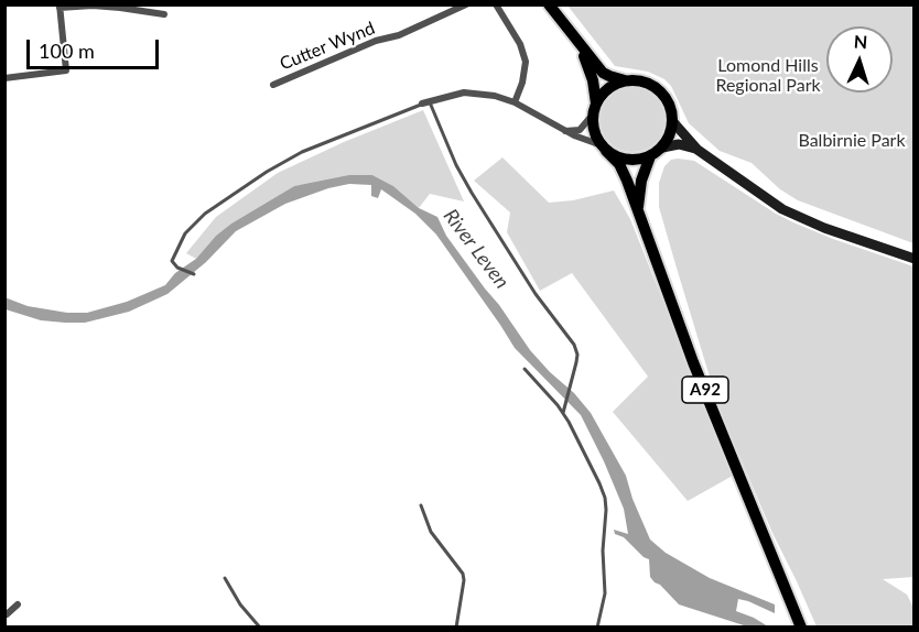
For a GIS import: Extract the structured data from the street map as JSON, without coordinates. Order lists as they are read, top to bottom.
{
  "streets": {
    "highway": ["A92"],
    "street": ["Cutter Wynd"]
  },
  "water": ["River Leven"],
  "parks": ["Lomond Hills Regional Park", "Balbirnie Park"],
  "scale_bar": "100 m",
  "north": "top"
}
